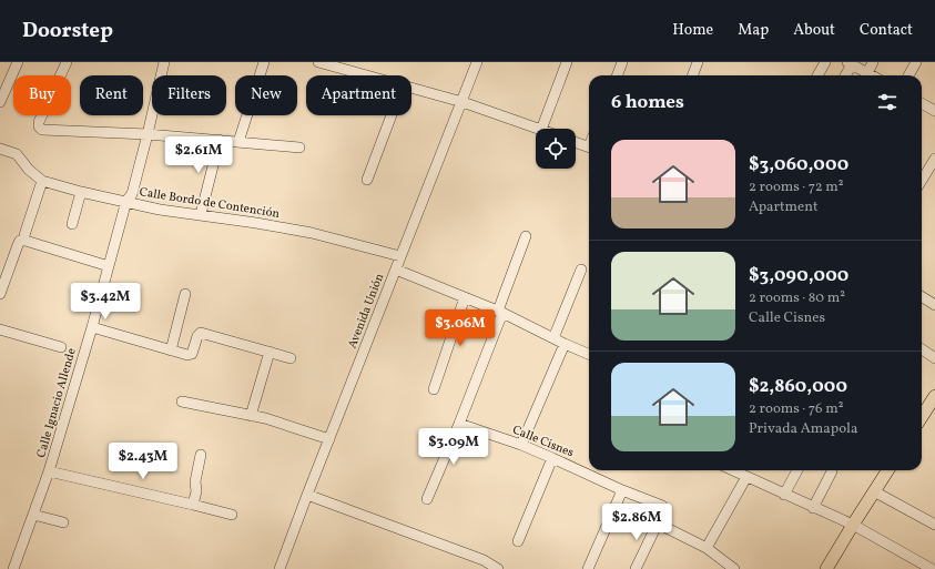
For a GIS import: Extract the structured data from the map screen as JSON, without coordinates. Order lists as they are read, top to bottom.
{
  "streets": {
    "street": [
      "Calle Bordo de Contención",
      "Avenida Unión",
      "Calle Ignacio Allende",
      "Calle Cisnes"
    ]
  },
  "crossings": [
    ["Calle Bordo de Contención", "Avenida Unión"],
    ["Calle Bordo de Contención", "Calle Ignacio Allende"]
  ],
  "page": {
    "header": "Doorstep",
    "nav": [
      "Home",
      "Map",
      "About",
      "Contact"
    ],
    "chip": [
      "Buy",
      "Rent",
      "Filters",
      "New",
      "Apartment"
    ],
    "heading": "6 homes",
    "list": [
      {
        "name": "$3,060,000",
        "note": "2 rooms · 72 m² · Apartment"
      },
      {
        "name": "$3,090,000",
        "note": "2 rooms · 80 m² · Calle Cisnes"
      },
      {
        "name": "$2,860,000",
        "note": "2 rooms · 76 m² · Privada Amapola"
      }
    ],
    "price": [
      "$2.61M",
      "$3.42M",
      "$3.06M",
      "$3.09M",
      "$2.43M",
      "$2.86M"
    ]
  }
}
